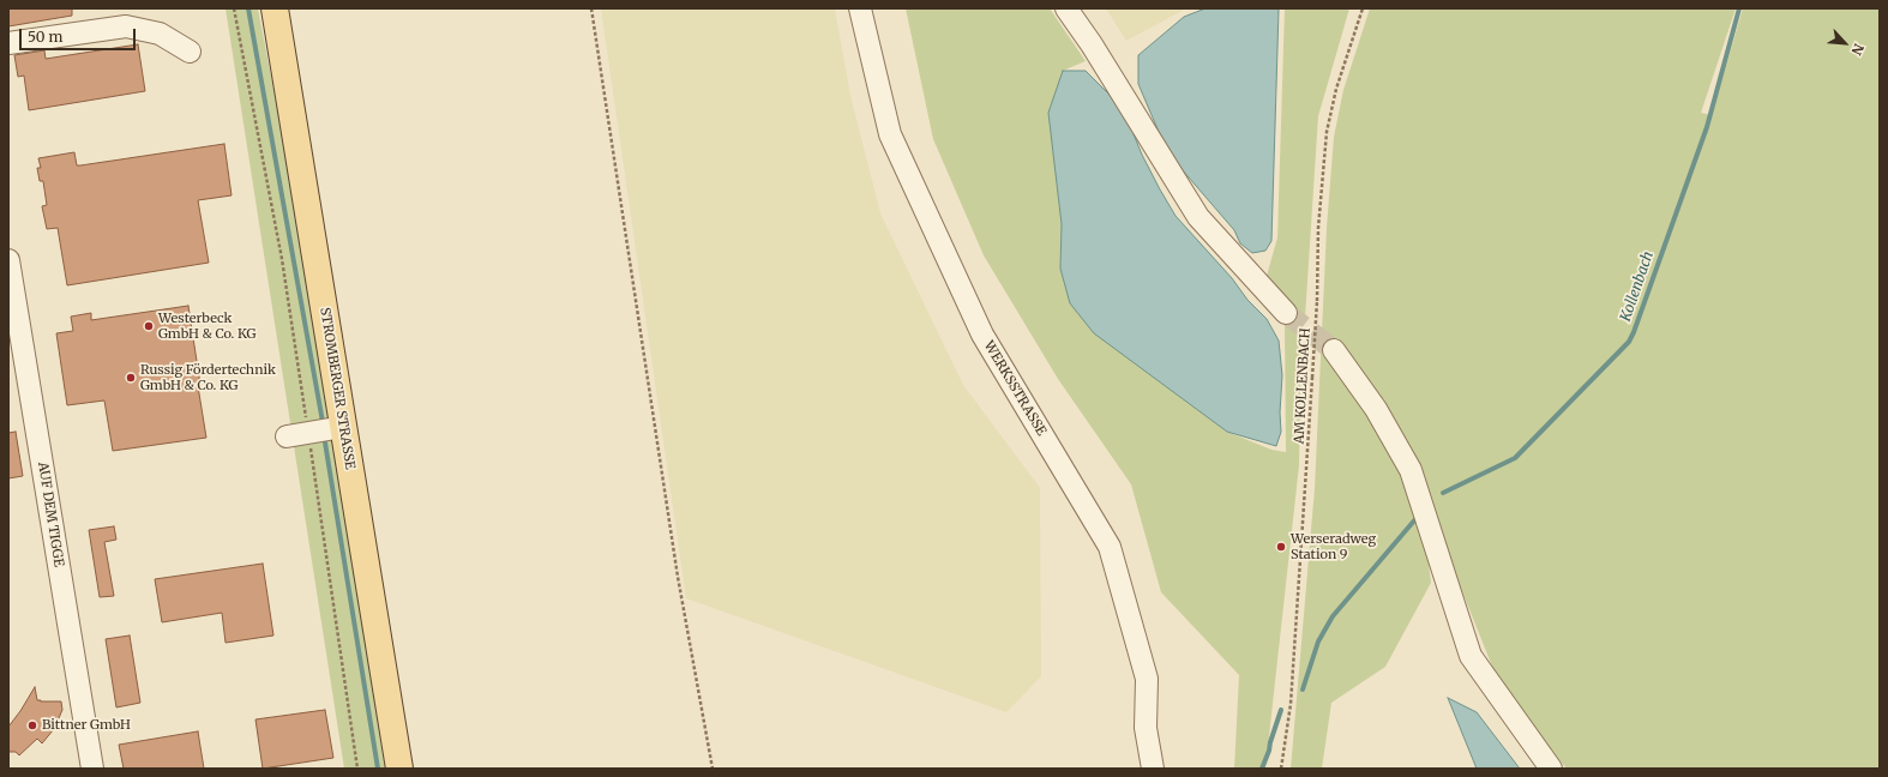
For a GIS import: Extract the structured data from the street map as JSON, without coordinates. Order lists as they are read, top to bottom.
{
  "streets": {
    "main road": ["STROMBERGER STRASSE"],
    "street": ["WERKSSTRASSE", "AUF DEM TIGGE"],
    "path": ["AM KOLLENBACH"]
  },
  "water": ["Kollenbach"],
  "places": [
    "Westerbeck GmbH & Co. KG",
    "Russig Fördertechnik GmbH & Co. KG",
    "Werseradweg Station 9",
    "Bittner GmbH"
  ],
  "scale_bar": "50 m",
  "north": "bottom right"
}
